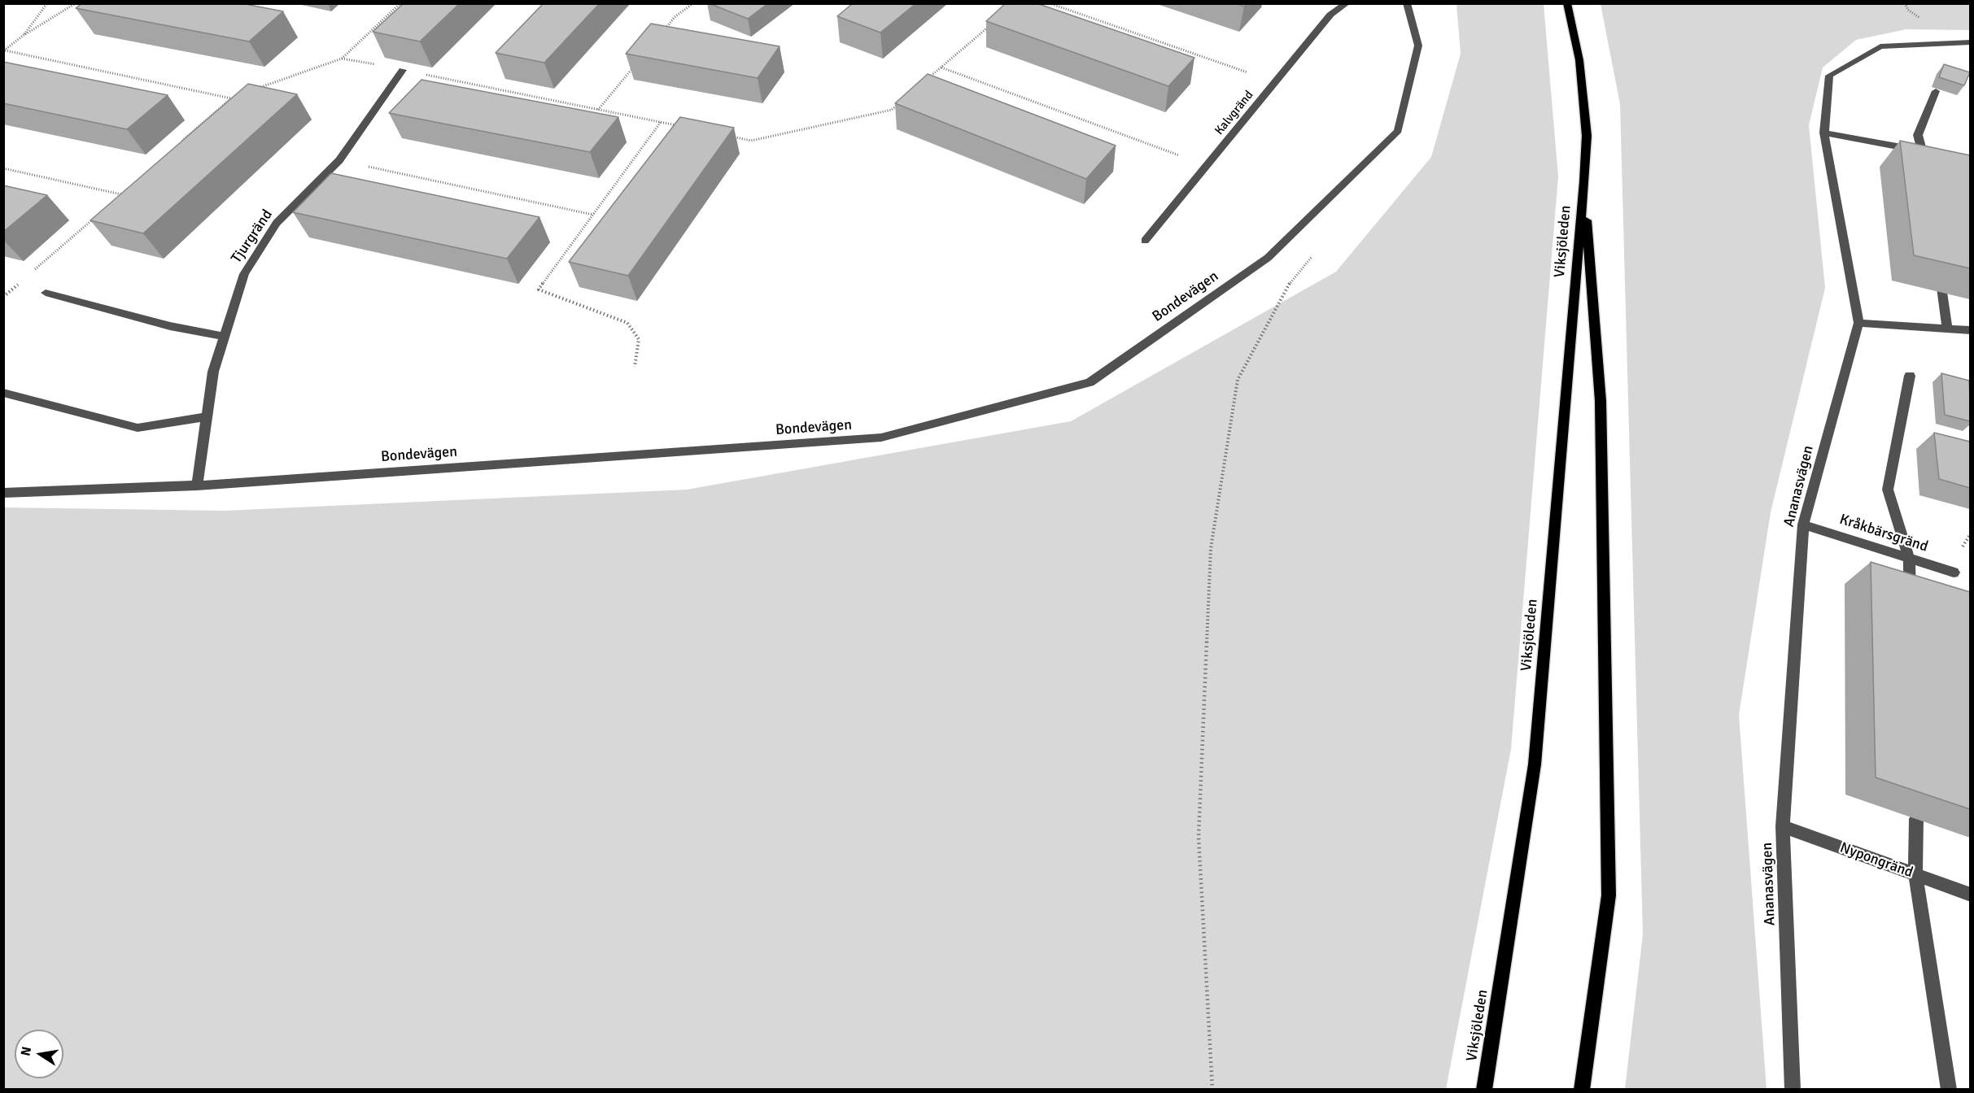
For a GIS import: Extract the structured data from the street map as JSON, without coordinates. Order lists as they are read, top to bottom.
{
  "streets": {
    "main road": ["Viksjöleden"],
    "street": [
      "Kalvgränd",
      "Tjurgränd",
      "Bondevägen",
      "Ananasvägen",
      "Kråkbärsgränd",
      "Nypongränd"
    ]
  },
  "crossings": [
    ["Tjurgränd", "Bondevägen"],
    ["Ananasvägen", "Kråkbärsgränd"],
    ["Ananasvägen", "Nypongränd"]
  ],
  "north": "left"
}
